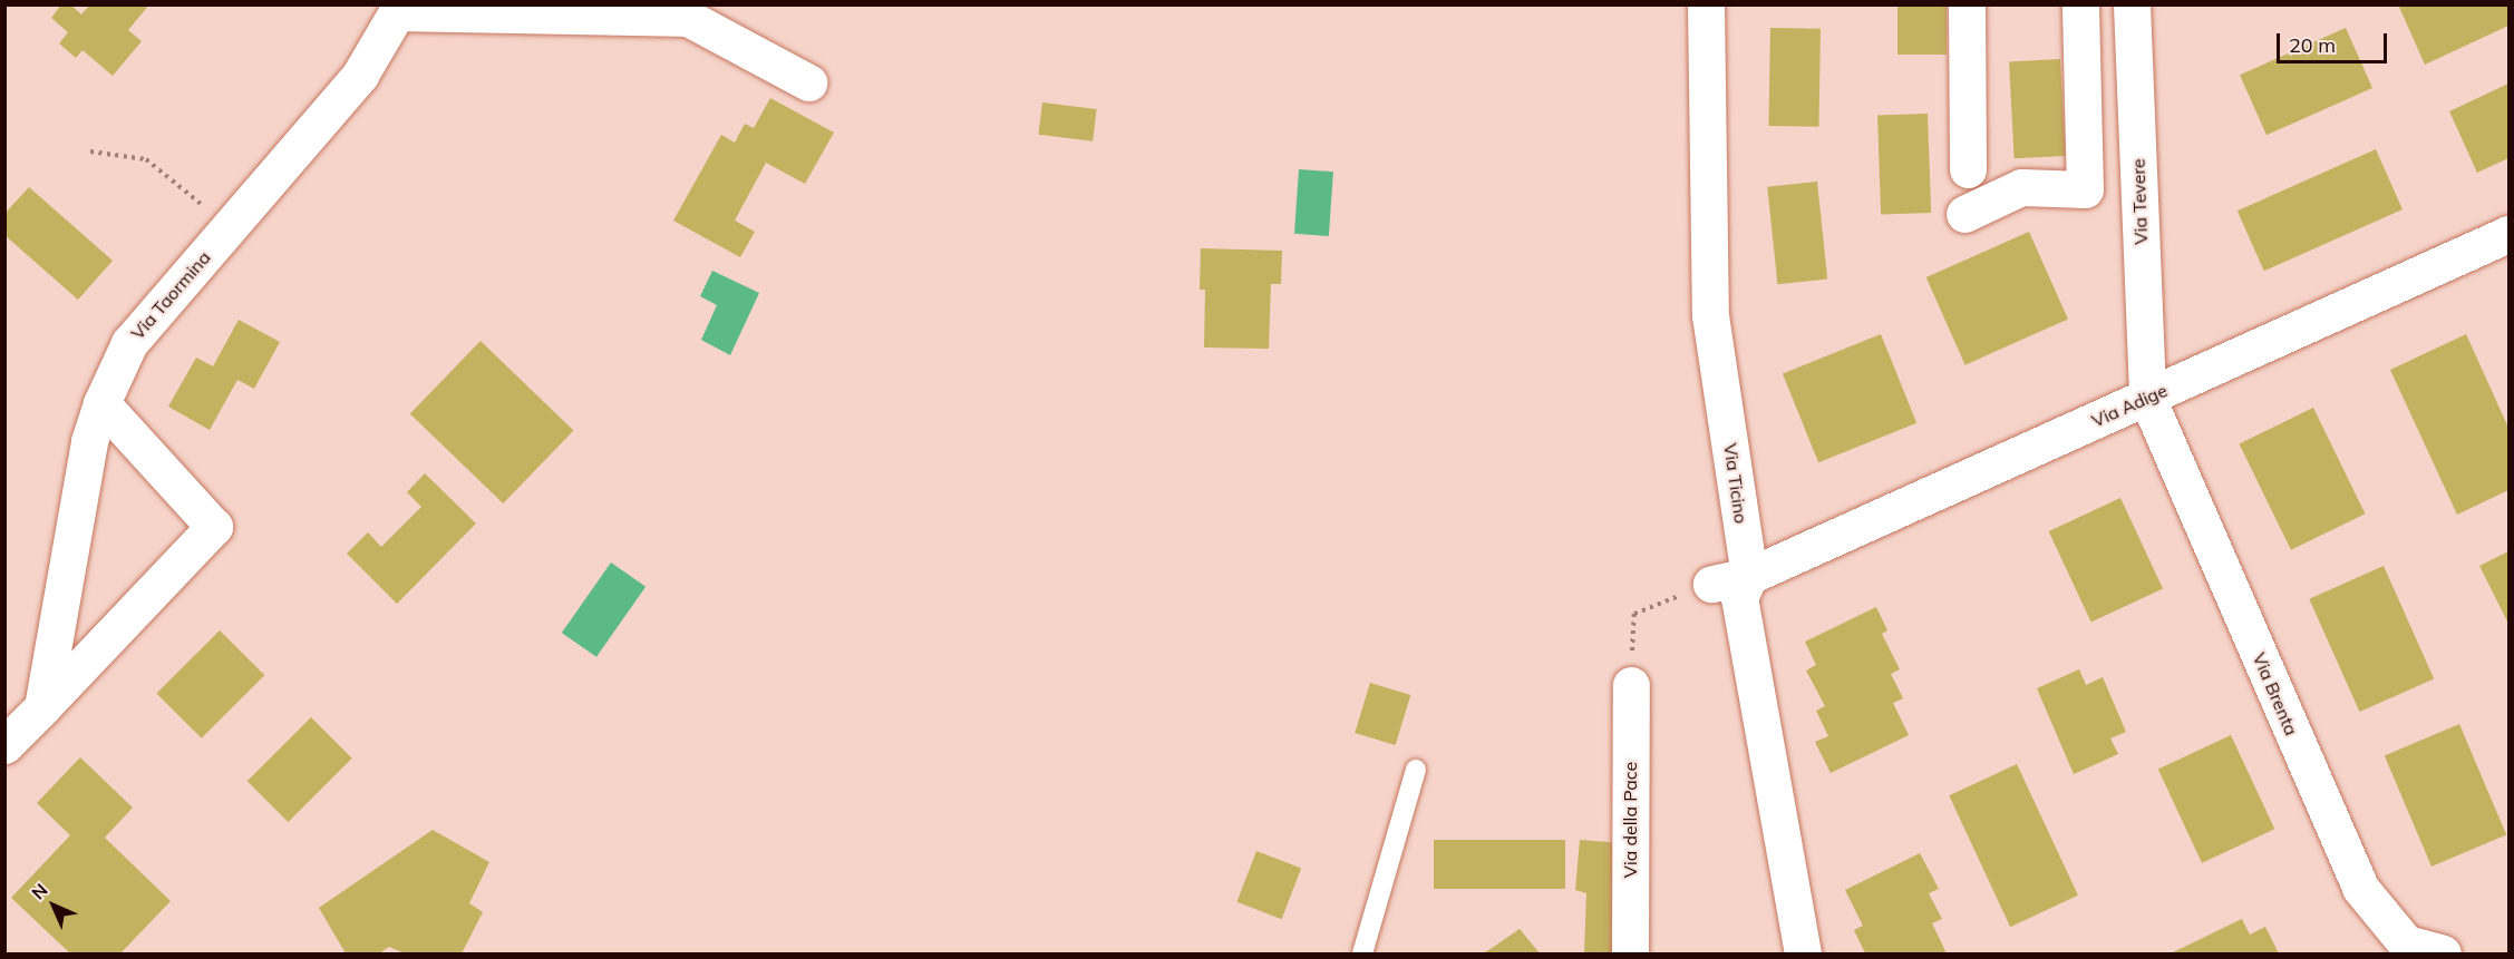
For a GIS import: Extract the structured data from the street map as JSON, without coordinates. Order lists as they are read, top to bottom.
{
  "streets": {
    "street": [
      "Via Tevere",
      "Via Taormina",
      "Via Adige",
      "Via Ticino",
      "Via Brenta",
      "Via della Pace"
    ]
  },
  "crossings": [
    ["Via Tevere", "Via Adige"],
    ["Via Tevere", "Via Brenta"],
    ["Via Adige", "Via Ticino"],
    ["Via Adige", "Via Brenta"]
  ],
  "scale_bar": "20 m",
  "north": "top left"
}
